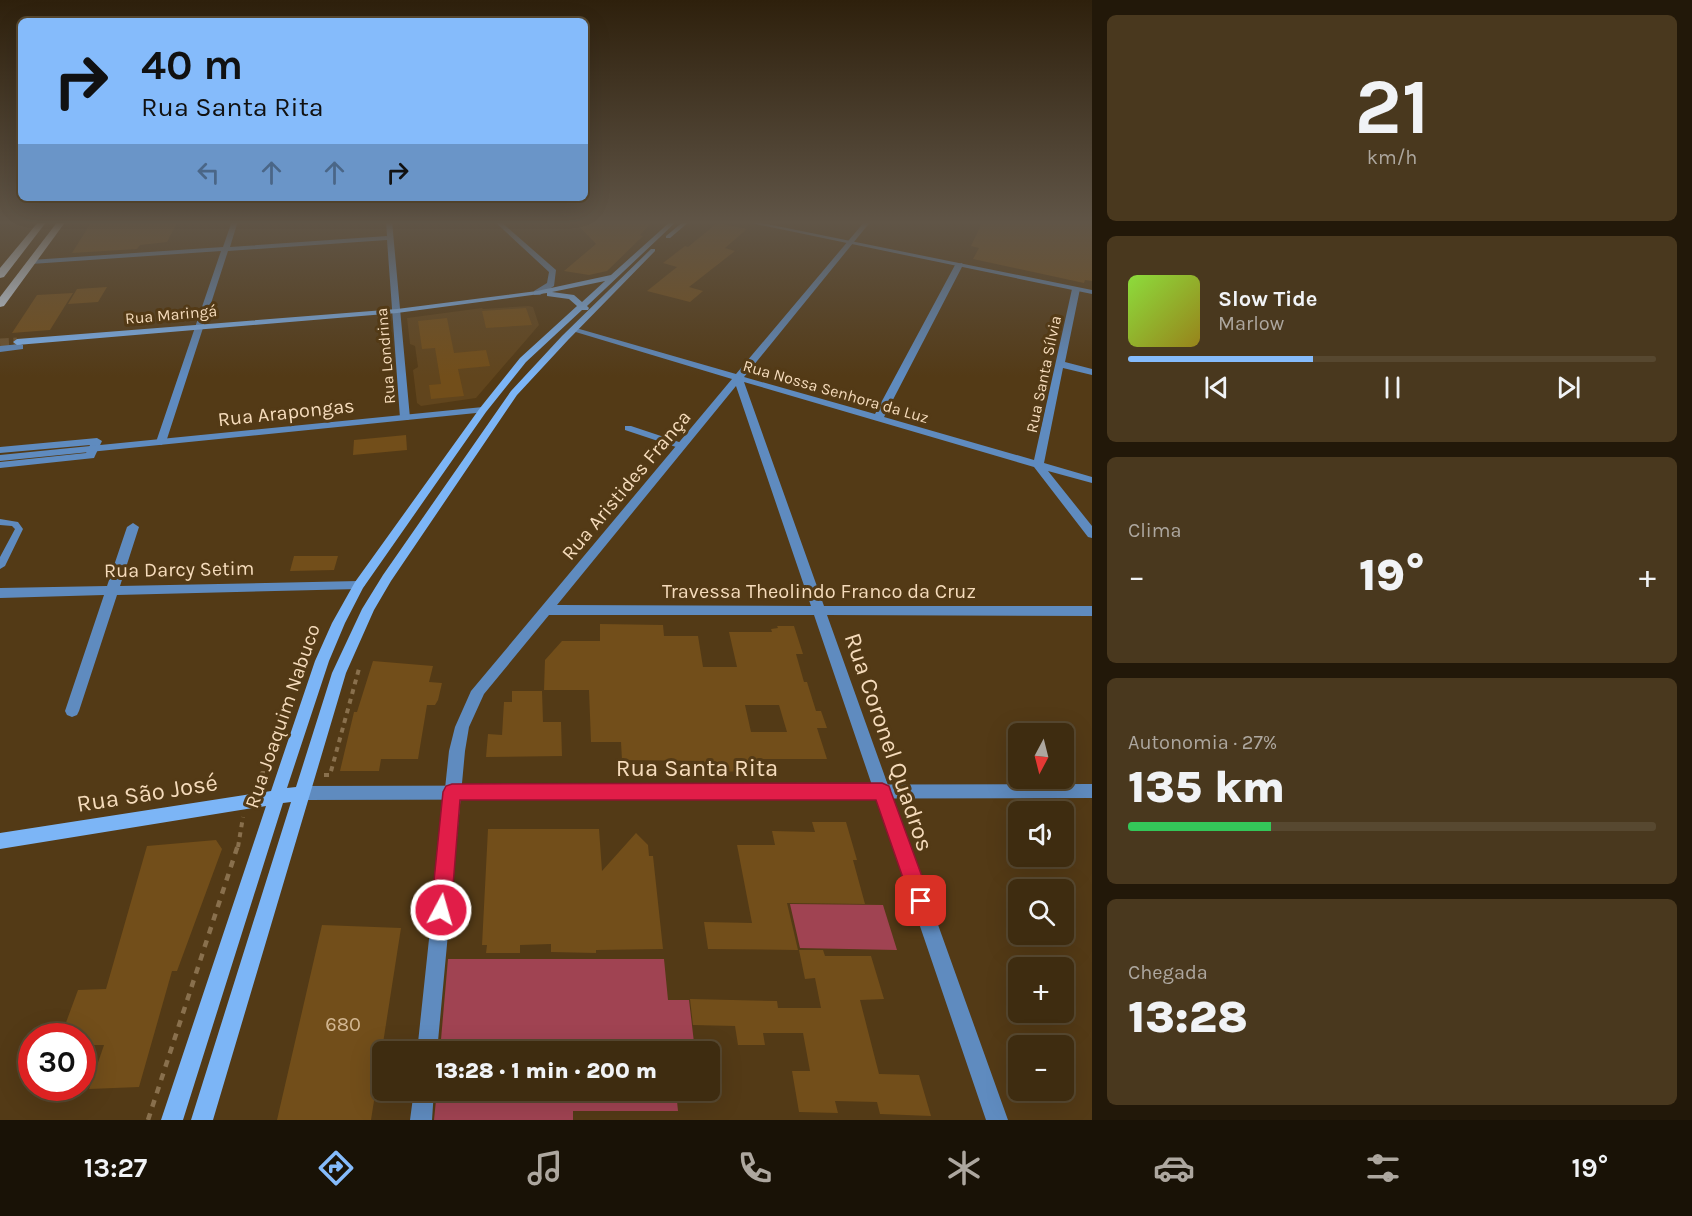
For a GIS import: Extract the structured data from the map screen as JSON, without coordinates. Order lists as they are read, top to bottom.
{
  "streets": {
    "main road": ["Rua Maringá", "Rua Joaquim Nabuco", "Rua São José"],
    "street": [
      "Rua Londrina",
      "Rua Santa Sílvia",
      "Rua Nossa Senhora da Luz",
      "Rua Arapongas",
      "Rua Aristides França",
      "Rua Darcy Setim",
      "Travessa Theolindo Franco da Cruz",
      "Rua Coronel Quadros",
      "Rua Santa Rita"
    ]
  },
  "crossings": [
    ["Rua Maringá", "Rua Londrina"],
    ["Rua Maringá", "Rua Joaquim Nabuco"],
    ["Rua Londrina", "Rua Arapongas"],
    ["Rua Santa Sílvia", "Rua Nossa Senhora da Luz"],
    ["Rua Nossa Senhora da Luz", "Rua Aristides França"],
    ["Rua Nossa Senhora da Luz", "Rua Joaquim Nabuco"],
    ["Rua Nossa Senhora da Luz", "Rua Coronel Quadros"],
    ["Rua Arapongas", "Rua Joaquim Nabuco"],
    ["Rua Aristides França", "Travessa Theolindo Franco da Cruz"],
    ["Rua Aristides França", "Rua Coronel Quadros"],
    ["Rua Aristides França", "Rua Santa Rita"],
    ["Rua Darcy Setim", "Rua Joaquim Nabuco"],
    ["Travessa Theolindo Franco da Cruz", "Rua Coronel Quadros"],
    ["Rua Joaquim Nabuco", "Rua Santa Rita"],
    ["Rua Joaquim Nabuco", "Rua São José"],
    ["Rua Coronel Quadros", "Rua Santa Rita"],
    ["Rua Santa Rita", "Rua São José"]
  ],
  "house_numbers": ["680"],
  "north": "bottom",
  "page": {
    "tile": [
      ["21", "km/h"],
      "Clima",
      ["Autonomia · 27%", "135 km"],
      ["Chegada", "13:28"]
    ],
    "turn": ["40 m", "Rua Santa Rita"],
    "song": ["Slow Tide", "Marlow"],
    "heat": ["−", "19°", "+"],
    "map_buttons": ["+", "−"],
    "limit": "30",
    "trip": "13:28 · 1 min · 200 m",
    "tabs": ["13:27", "19°"]
  }
}
